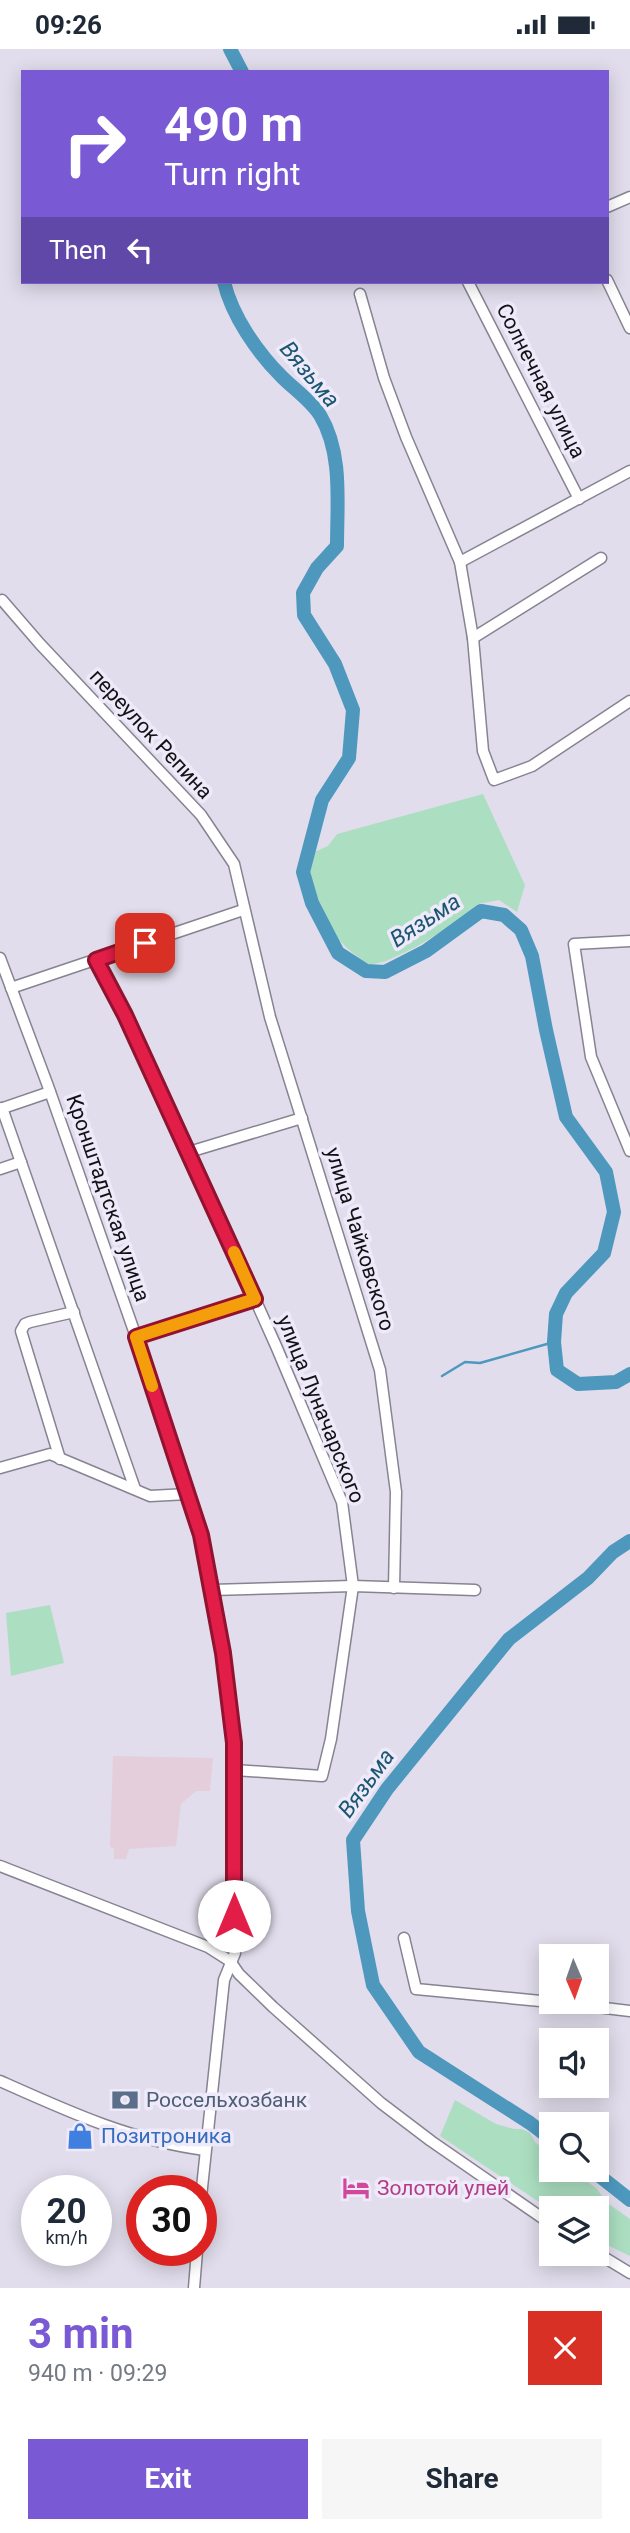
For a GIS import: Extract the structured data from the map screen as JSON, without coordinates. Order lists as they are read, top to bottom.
{
  "streets": {
    "street": [
      "Солнечная улица",
      "переулок Репина",
      "Кронштадтская улица",
      "улица Чайковского",
      "улица Луначарского"
    ]
  },
  "crossings": [
    ["переулок Репина", "улица Чайковского"],
    ["Кронштадтская улица", "улица Луначарского"]
  ],
  "water": ["Вязьма"],
  "places": {
    "bank": ["Россельхозбанк"],
    "shop": ["Позитроника"],
    "hotel": ["Золотой улей"]
  },
  "north": "bottom",
  "page": {
    "status": "09:26",
    "turn": ["490 m", "Turn right"],
    "then": "Then",
    "speed": "20 km/h",
    "limit": "30",
    "heading": ["3 min", "940 m · 09:29"],
    "buttons": ["Exit", "Share"]
  }
}
